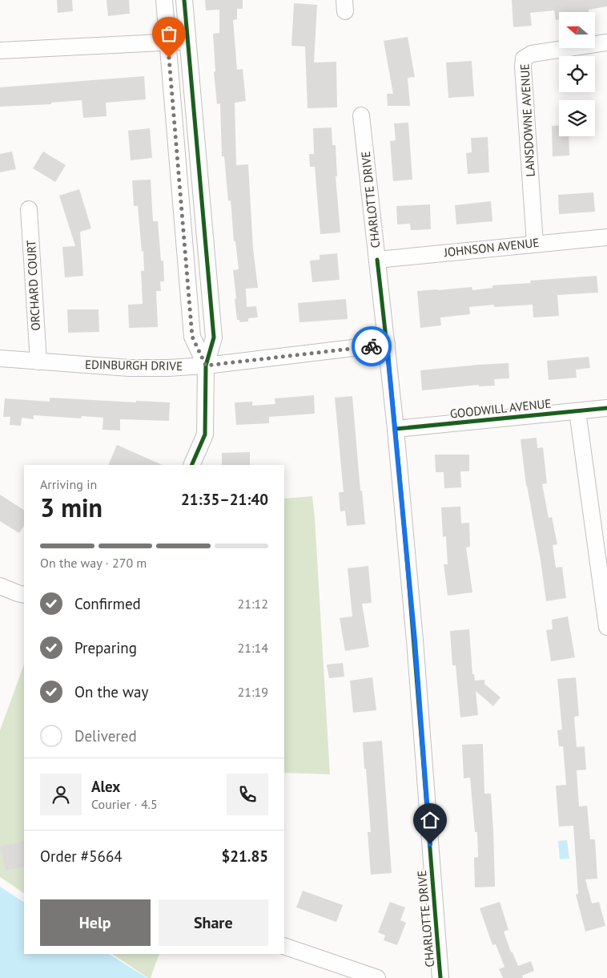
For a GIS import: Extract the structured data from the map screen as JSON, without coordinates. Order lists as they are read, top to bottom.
{
  "streets": {
    "street": [
      "LANSDOWNE AVENUE",
      "CHARLOTTE DRIVE",
      "JOHNSON AVENUE",
      "ORCHARD COURT",
      "EDINBURGH DRIVE",
      "GOODWILL AVENUE"
    ]
  },
  "crossings": [
    ["LANSDOWNE AVENUE", "JOHNSON AVENUE"],
    ["CHARLOTTE DRIVE", "JOHNSON AVENUE"],
    ["CHARLOTTE DRIVE", "EDINBURGH DRIVE"],
    ["CHARLOTTE DRIVE", "GOODWILL AVENUE"],
    ["ORCHARD COURT", "EDINBURGH DRIVE"]
  ],
  "north": "left",
  "page": {
    "heading": ["3 min", "Arriving in", "21:35–21:40"],
    "panel": [
      "Alex",
      "Courier · 4.5",
      "Order #5664",
      "$21.85"
    ],
    "bar": "On the way · 270 m",
    "list": [
      ["Confirmed", "21:12"],
      ["Preparing", "21:14"],
      ["On the way", "21:19"],
      "Delivered"
    ],
    "buttons": ["Help", "Share"]
  }
}
